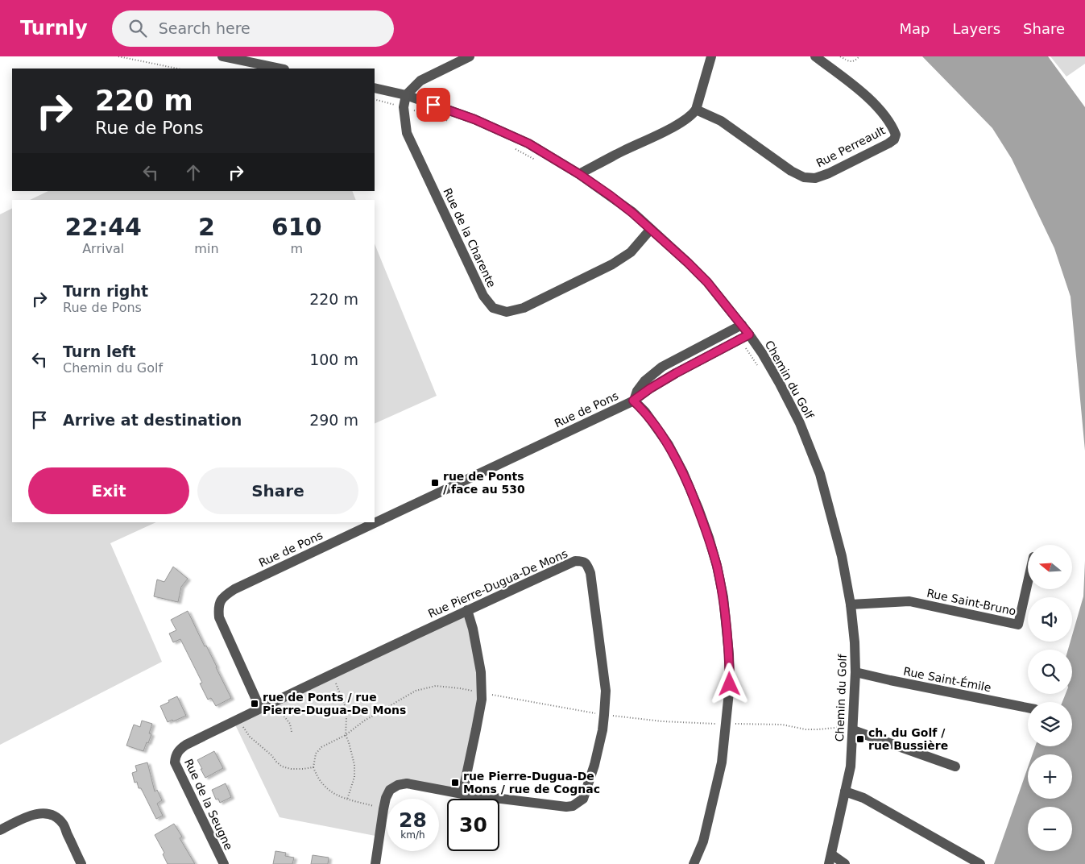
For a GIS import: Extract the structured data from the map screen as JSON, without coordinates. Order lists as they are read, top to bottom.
{
  "streets": {
    "street": [
      "Rue Perreault",
      "Rue de la Charente",
      "Chemin du Golf",
      "Rue de Pons",
      "Rue Pierre-Dugua-De Mons",
      "Rue Saint-Bruno",
      "Rue Saint-Émile",
      "Rue de la Seugne"
    ]
  },
  "crossings": [
    ["Rue de la Charente", "Chemin du Golf"],
    ["Chemin du Golf", "Rue de Pons"],
    ["Chemin du Golf", "Rue Saint-Bruno"],
    ["Chemin du Golf", "Rue Saint-Émile"],
    ["Rue de Pons", "Rue Pierre-Dugua-De Mons"],
    ["Rue de Pons", "Rue de la Seugne"],
    ["Rue Pierre-Dugua-De Mons", "Rue de la Seugne"]
  ],
  "places": {
    "transit": [
      "rue de Ponts / face au 530",
      "rue de Ponts / rue Pierre-Dugua-De Mons",
      "ch. du Golf / rue Bussière",
      "rue Pierre-Dugua-De Mons / rue de Cognac"
    ]
  },
  "north": "left",
  "page": {
    "header": "Turnly",
    "search": "Search here",
    "nav": ["Map", "Layers", "Share"],
    "turn": ["220 m", "Rue de Pons"],
    "eta": [
      "22:44",
      "Arrival",
      "2",
      "min",
      "610",
      "m"
    ],
    "list": [
      {
        "name": "Turn right",
        "note": "Rue de Pons",
        "value": "220 m"
      },
      {
        "name": "Turn left",
        "note": "Chemin du Golf",
        "value": "100 m"
      },
      {
        "name": "Arrive at destination",
        "value": "290 m"
      }
    ],
    "buttons": ["Exit", "Share"],
    "map_buttons": ["+", "−"],
    "speed": "28 km/h",
    "limit": "30"
  }
}
